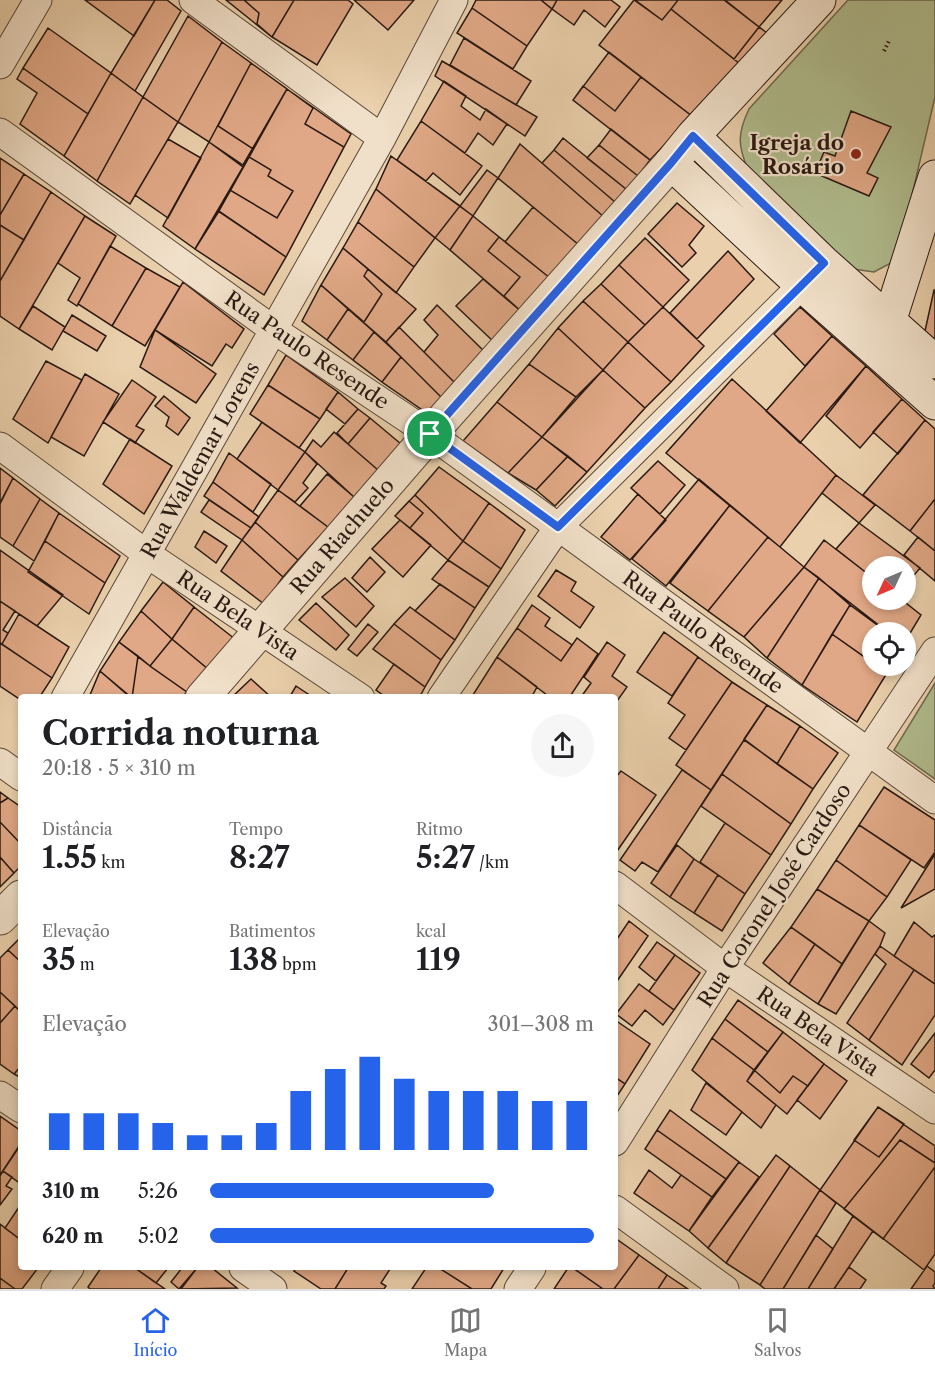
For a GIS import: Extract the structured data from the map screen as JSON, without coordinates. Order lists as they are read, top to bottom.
{
  "streets": {
    "main road": ["Rua Riachuelo"],
    "street": [
      "Rua Paulo Resende",
      "Rua Waldemar Lorens",
      "Rua Bela Vista",
      "Rua Coronel José Cardoso"
    ]
  },
  "crossings": [
    ["Rua Paulo Resende", "Rua Waldemar Lorens"],
    ["Rua Paulo Resende", "Rua Riachuelo"],
    ["Rua Paulo Resende", "Rua Coronel José Cardoso"],
    ["Rua Waldemar Lorens", "Rua Bela Vista"],
    ["Rua Riachuelo", "Rua Bela Vista"],
    ["Rua Bela Vista", "Rua Coronel José Cardoso"]
  ],
  "places": ["Igreja do Rosário"],
  "north": "bottom left",
  "page": {
    "heading": ["Corrida noturna", "20:18 · 5 × 310 m"],
    "stats": [
      ["Distância", "1.55 km"],
      ["Tempo", "8:27"],
      ["Ritmo", "5:27 /km"],
      ["Elevação", "35 m"],
      ["Batimentos", "138 bpm"],
      ["kcal", "119"]
    ],
    "chart": ["Elevação", "301–308 m"],
    "list": [
      {
        "name": "310 m",
        "note": "5:26"
      },
      {
        "name": "620 m",
        "note": "5:02"
      }
    ],
    "tabs": ["Início", "Mapa", "Salvos"]
  }
}
